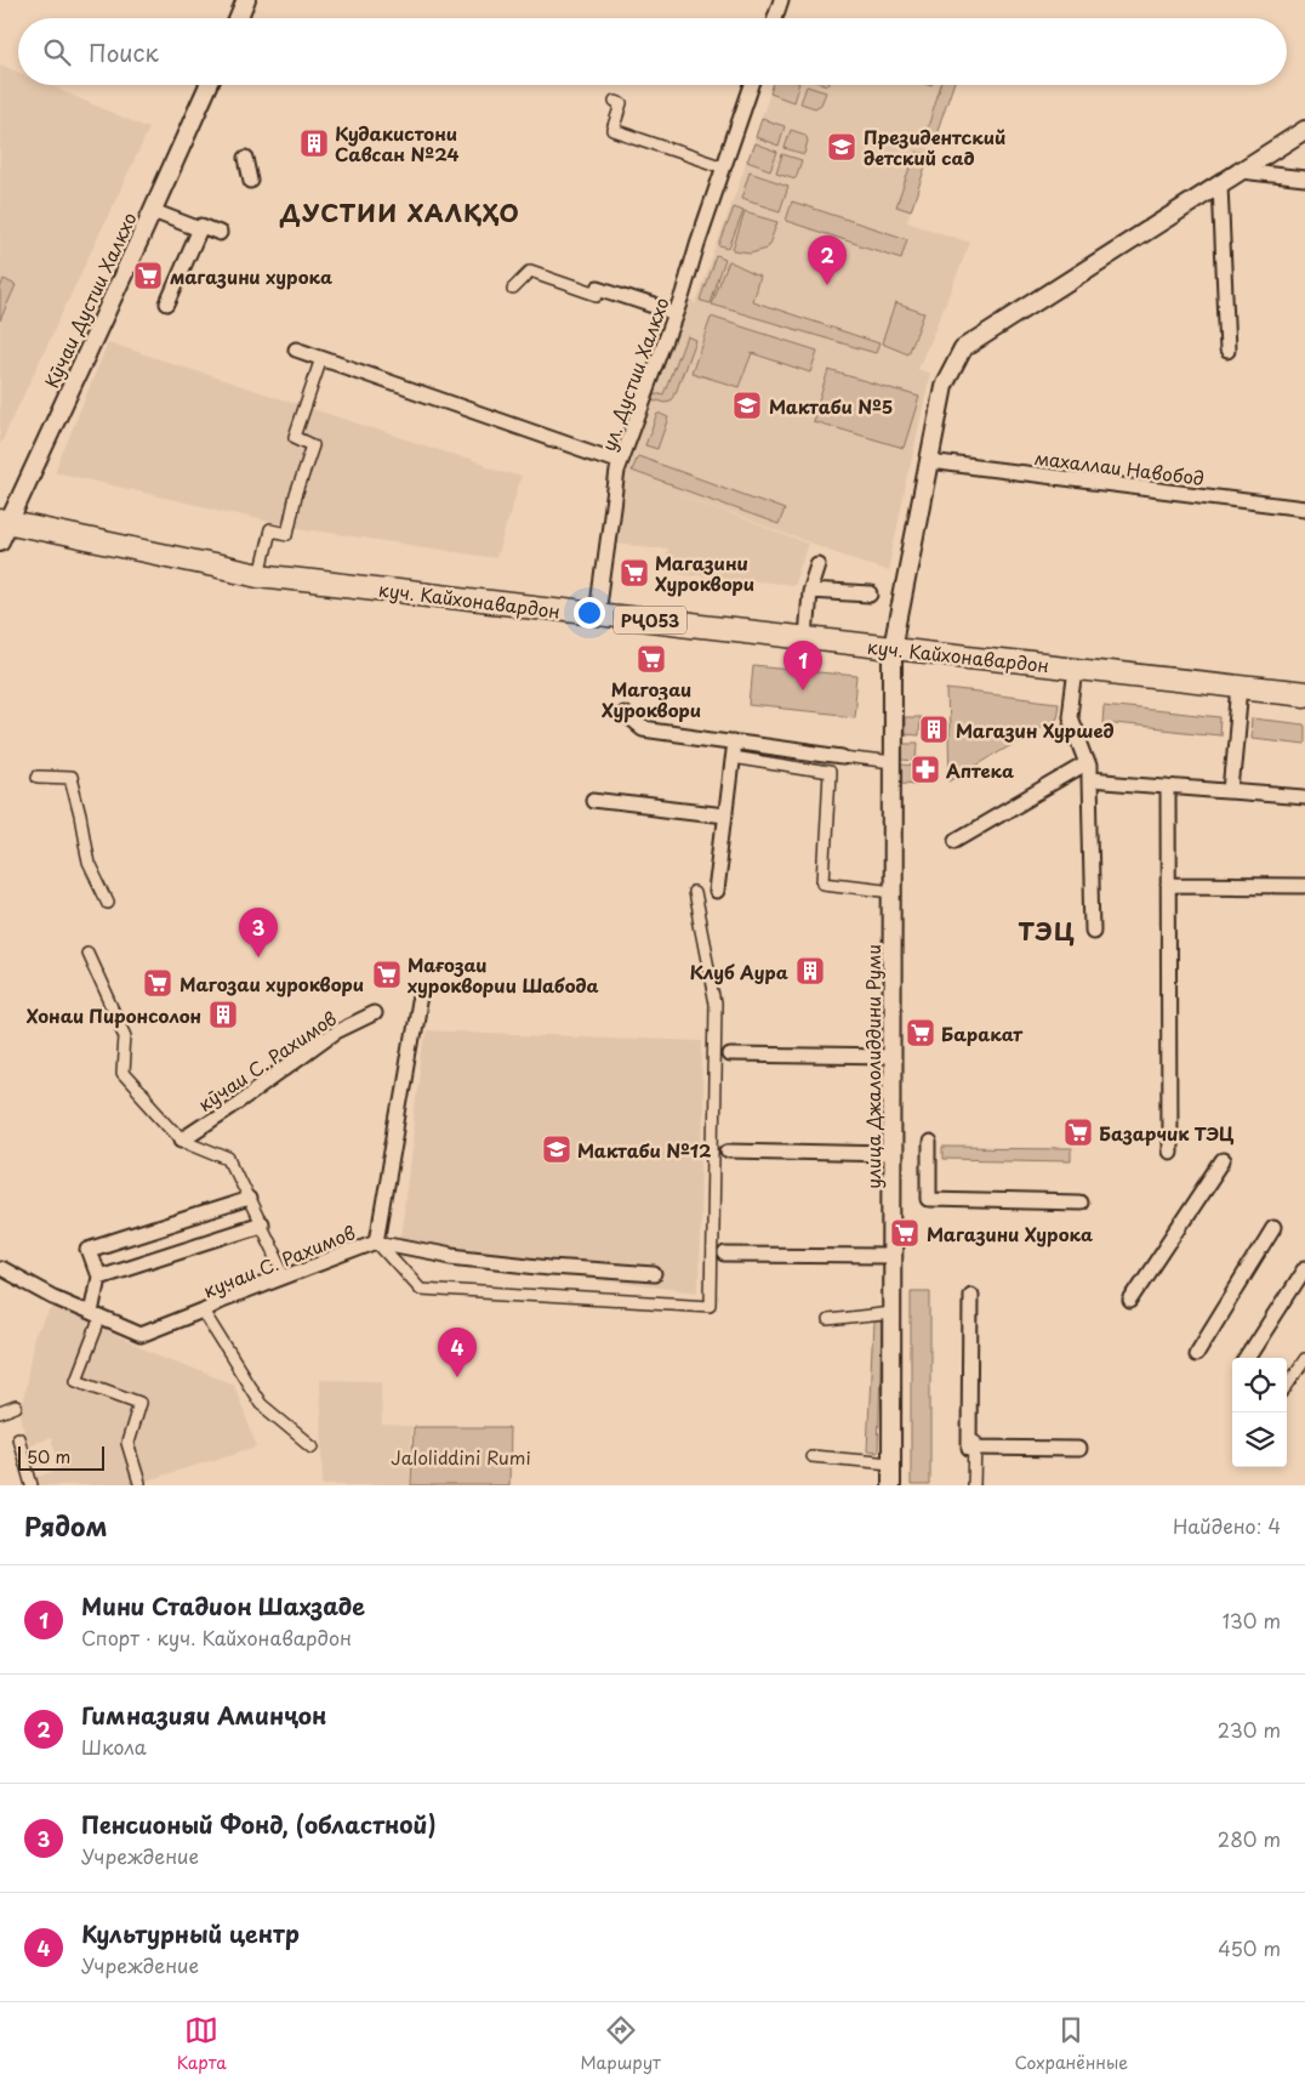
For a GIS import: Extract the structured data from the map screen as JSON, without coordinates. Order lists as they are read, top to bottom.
{
  "streets": {
    "main road": ["куч. Кайхонавардон", "РҶ053"],
    "street": [
      "Кӯчаи Дустии Халкхо",
      "ул. Дустии Халкхо",
      "махаллаи Навобод",
      "кӯчаи С. Рахимов",
      "улица Джалолиддини Руми",
      "кучаи С. Рахимов"
    ]
  },
  "crossings": [
    ["Кӯчаи Дустии Халкхо", "куч. Кайхонавардон"],
    ["ул. Дустии Халкхо", "куч. Кайхонавардон"],
    ["махаллаи Навобод", "улица Джалолиддини Руми"],
    ["куч. Кайхонавардон", "улица Джалолиддини Руми"]
  ],
  "districts": ["ДУСТИИ ХАЛҚҲО", "ТЭЦ"],
  "parks": ["Jaloliddini Rumi"],
  "places": {
    "building": [
      "Кудакистони Савсан №24",
      "Магазин Хуршед",
      "Клуб Аура",
      "Хонаи Пиронсолон"
    ],
    "school or university": ["Президентский детский сад", "Мактаби №5", "Мактаби №12"],
    "supermarket": [
      "магазини хурока",
      "Магазини Хуроквори",
      "Магозаи Хуроквори",
      "Мағозаи хуроквории Шабода",
      "Магозаи хуроквори",
      "Баракат",
      "Базарчик ТЭЦ",
      "Магазини Хурока"
    ],
    "pharmacy": ["Аптека"]
  },
  "scale_bar": "50 m",
  "page": {
    "search": "Поиск",
    "pins": [
      "2",
      "1",
      "3",
      "4"
    ],
    "scale": "50 m",
    "heading": ["Рядом", "Найдено: 4"],
    "list": [
      {
        "mark": "1",
        "name": "Мини Стадион Шахзаде",
        "note": "Спорт · куч. Кайхонавардон",
        "value": "130 m"
      },
      {
        "mark": "2",
        "name": "Гимназияи Аминҷон",
        "note": "Школа",
        "value": "230 m"
      },
      {
        "mark": "3",
        "name": "Пенсионый Фонд, (областной)",
        "note": "Учреждение",
        "value": "280 m"
      },
      {
        "mark": "4",
        "name": "Культурный центр",
        "note": "Учреждение",
        "value": "450 m"
      }
    ],
    "nav": ["Карта", "Маршрут", "Сохранённые"]
  }
}
